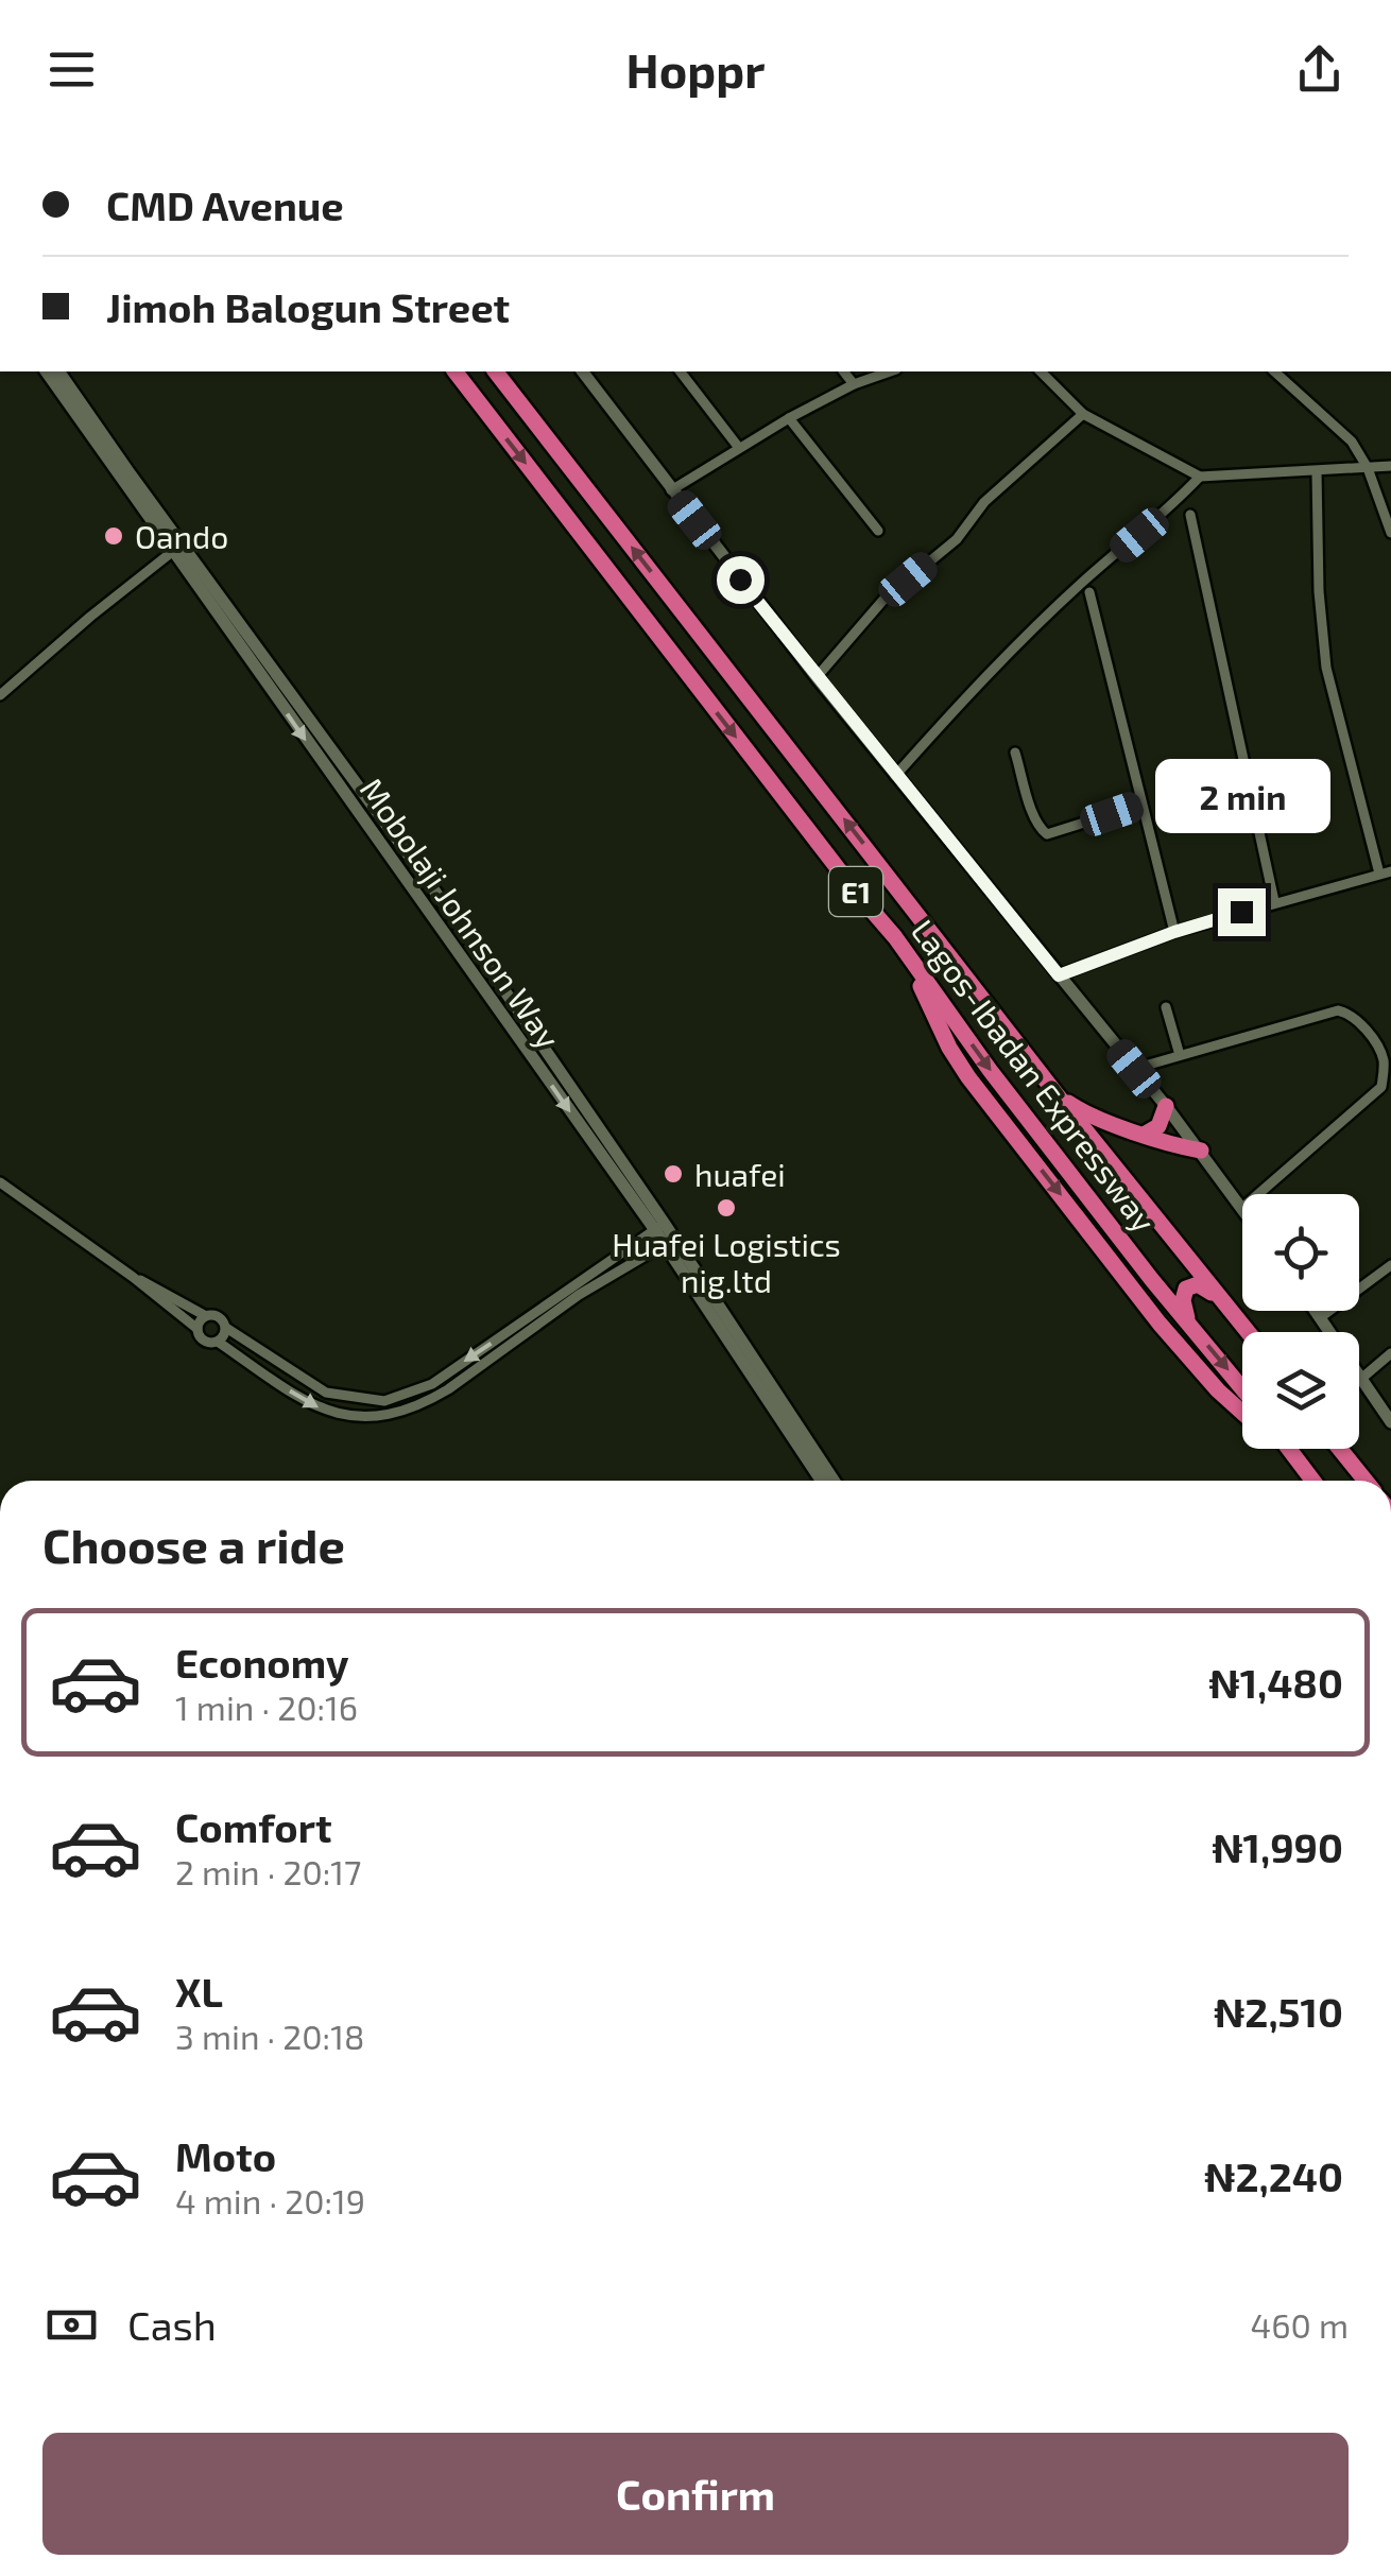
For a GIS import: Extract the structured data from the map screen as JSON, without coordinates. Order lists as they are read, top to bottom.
{
  "streets": {
    "highway": ["E1", "Lagos-Ibadan Expressway"],
    "street": ["Mobolaji Johnson Way"]
  },
  "places": ["Oando", "huafei", "Huafei Logistics nig.ltd"],
  "page": {
    "header": "Hoppr",
    "banner": ["CMD Avenue", "Jimoh Balogun Street"],
    "bubble": "2 min",
    "heading": "Choose a ride",
    "list": [
      {
        "name": "Economy",
        "note": "1 min · 20:16",
        "value": "₦1,480"
      },
      {
        "name": "Comfort",
        "note": "2 min · 20:17",
        "value": "₦1,990"
      },
      {
        "name": "XL",
        "note": "3 min · 20:18",
        "value": "₦2,510"
      },
      {
        "name": "Moto",
        "note": "4 min · 20:19",
        "value": "₦2,240"
      }
    ],
    "pay": ["Cash", "460 m"],
    "buttons": "Confirm"
  }
}
